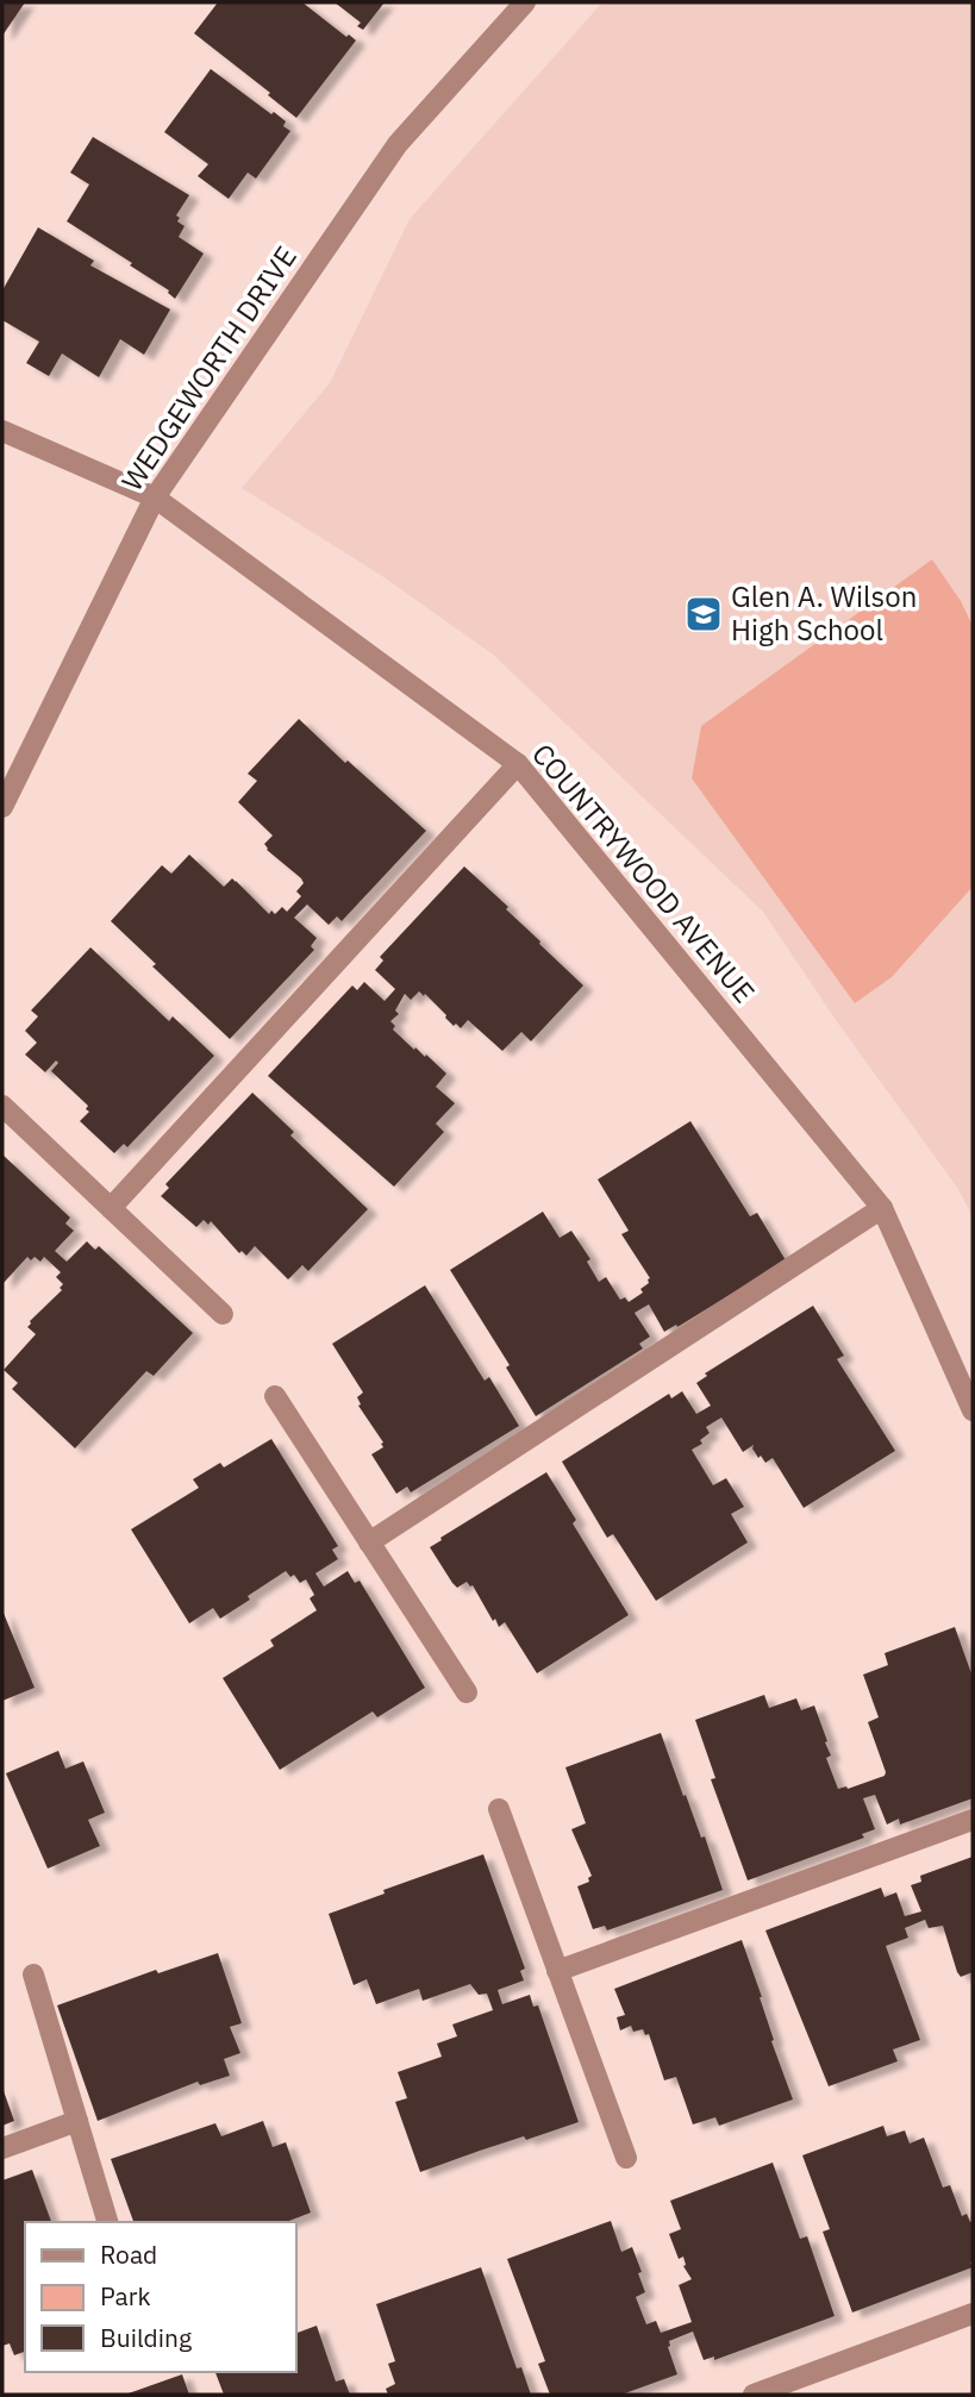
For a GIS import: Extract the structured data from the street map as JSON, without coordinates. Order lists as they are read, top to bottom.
{
  "streets": {
    "street": ["WEDGEWORTH DRIVE", "COUNTRYWOOD AVENUE"]
  },
  "crossings": [
    ["WEDGEWORTH DRIVE", "COUNTRYWOOD AVENUE"]
  ],
  "places": {
    "school or university": ["Glen A. Wilson High School"]
  },
  "legend": ["Road", "Park", "Building"]
}
